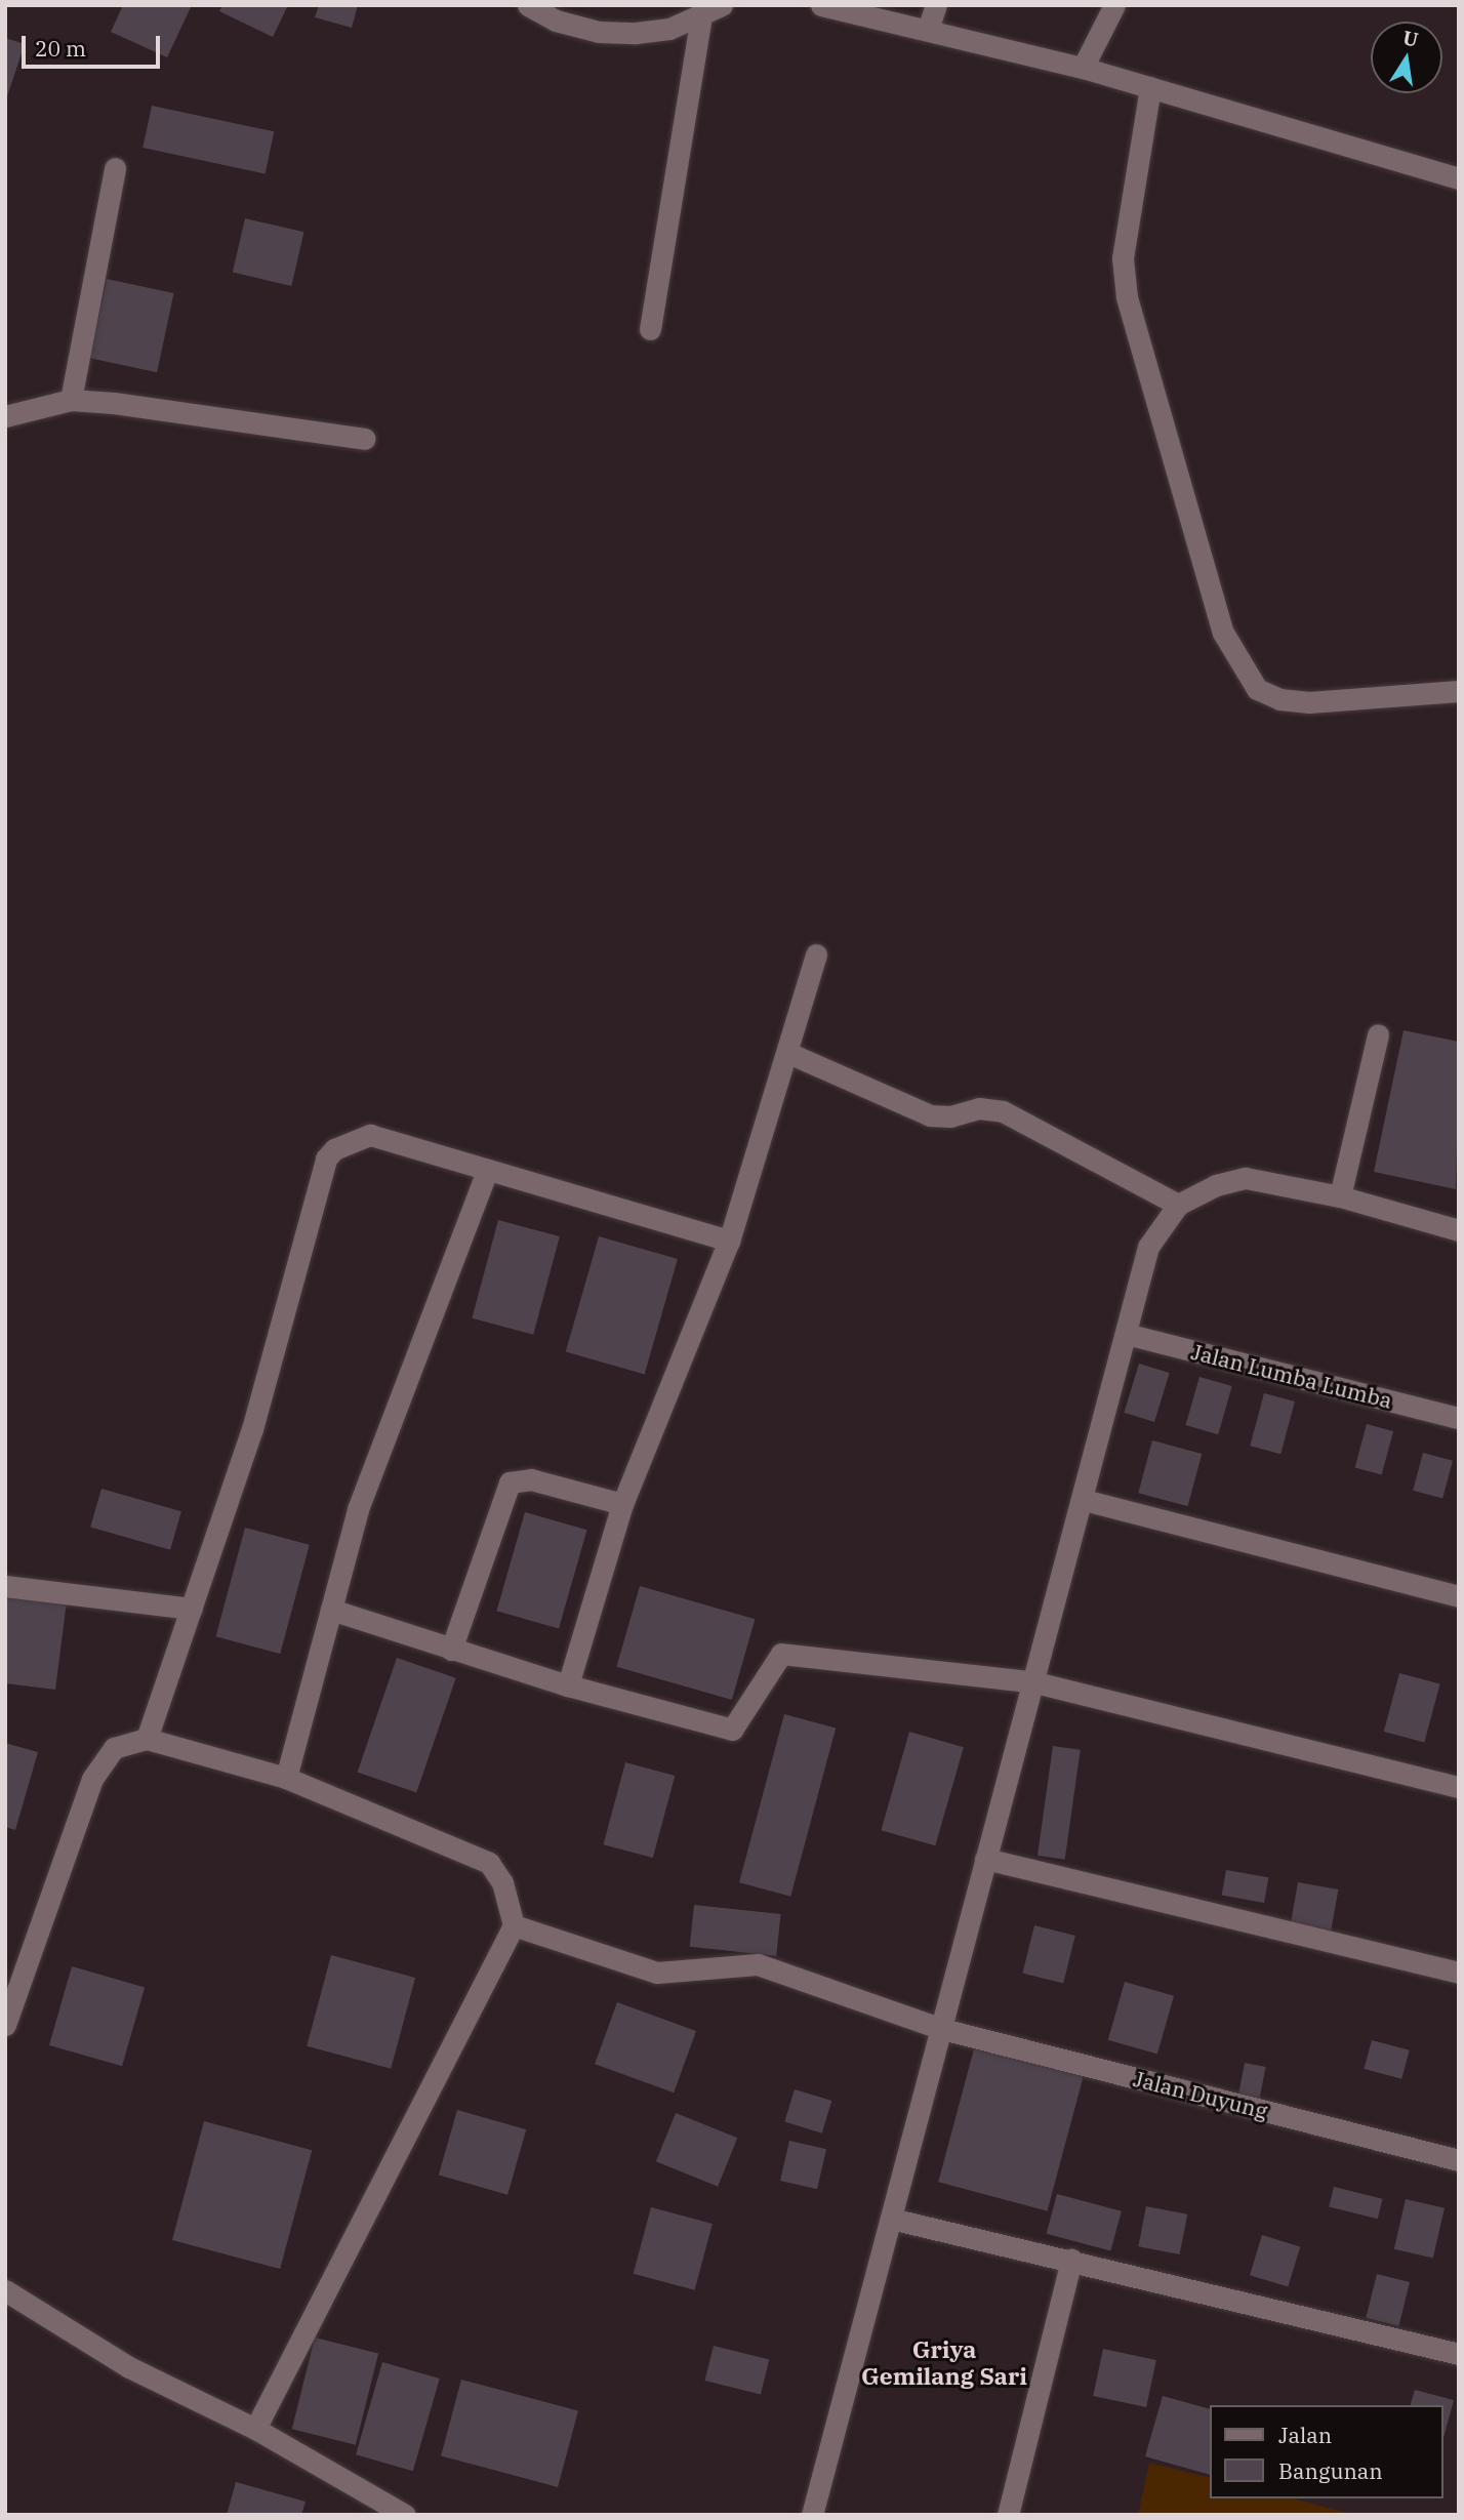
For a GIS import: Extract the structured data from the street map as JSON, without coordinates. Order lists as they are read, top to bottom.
{
  "streets": {
    "street": ["Jalan Lumba Lumba", "Jalan Duyung"]
  },
  "districts": ["Griya Gemilang Sari"],
  "legend": ["Jalan", "Bangunan"],
  "scale_bar": "20 m",
  "north": "top"
}
